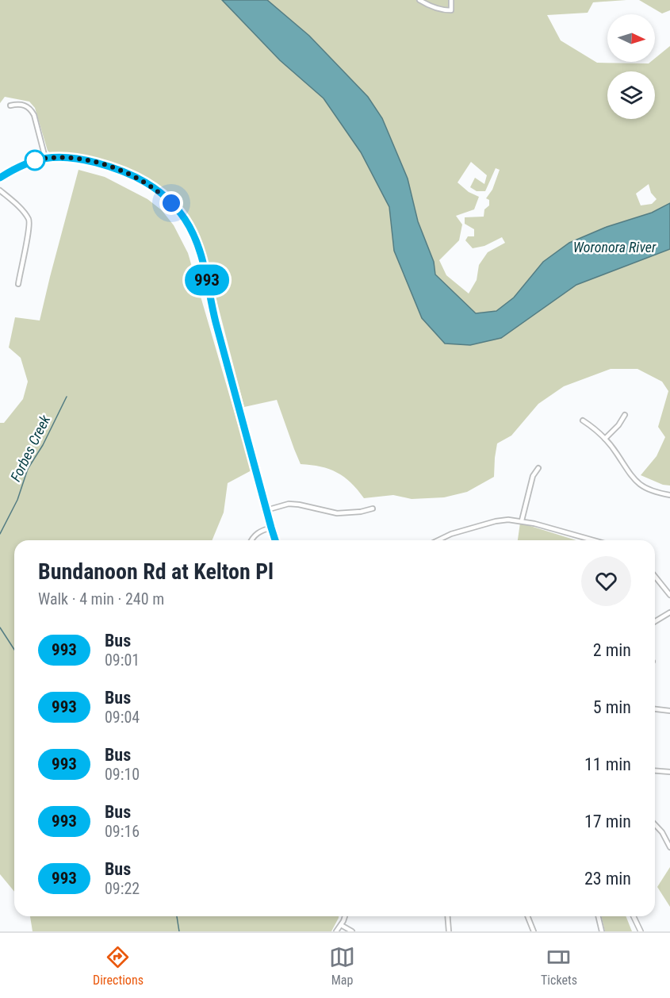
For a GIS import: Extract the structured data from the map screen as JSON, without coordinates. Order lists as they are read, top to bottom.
{
  "water": ["Woronora River", "Forbes Creek"],
  "lines": ["bus line 993"],
  "north": "right",
  "page": {
    "on_map": "993",
    "heading": ["Bundanoon Rd at Kelton Pl", "Walk · 4 min · 240 m"],
    "list": [
      {
        "mark": "993",
        "name": "Bus",
        "note": "09:01",
        "value": "2 min"
      },
      {
        "mark": "993",
        "name": "Bus",
        "note": "09:04",
        "value": "5 min"
      },
      {
        "mark": "993",
        "name": "Bus",
        "note": "09:10",
        "value": "11 min"
      },
      {
        "mark": "993",
        "name": "Bus",
        "note": "09:16",
        "value": "17 min"
      },
      {
        "mark": "993",
        "name": "Bus",
        "note": "09:22",
        "value": "23 min"
      }
    ],
    "tabs": ["Directions", "Map", "Tickets"]
  }
}
